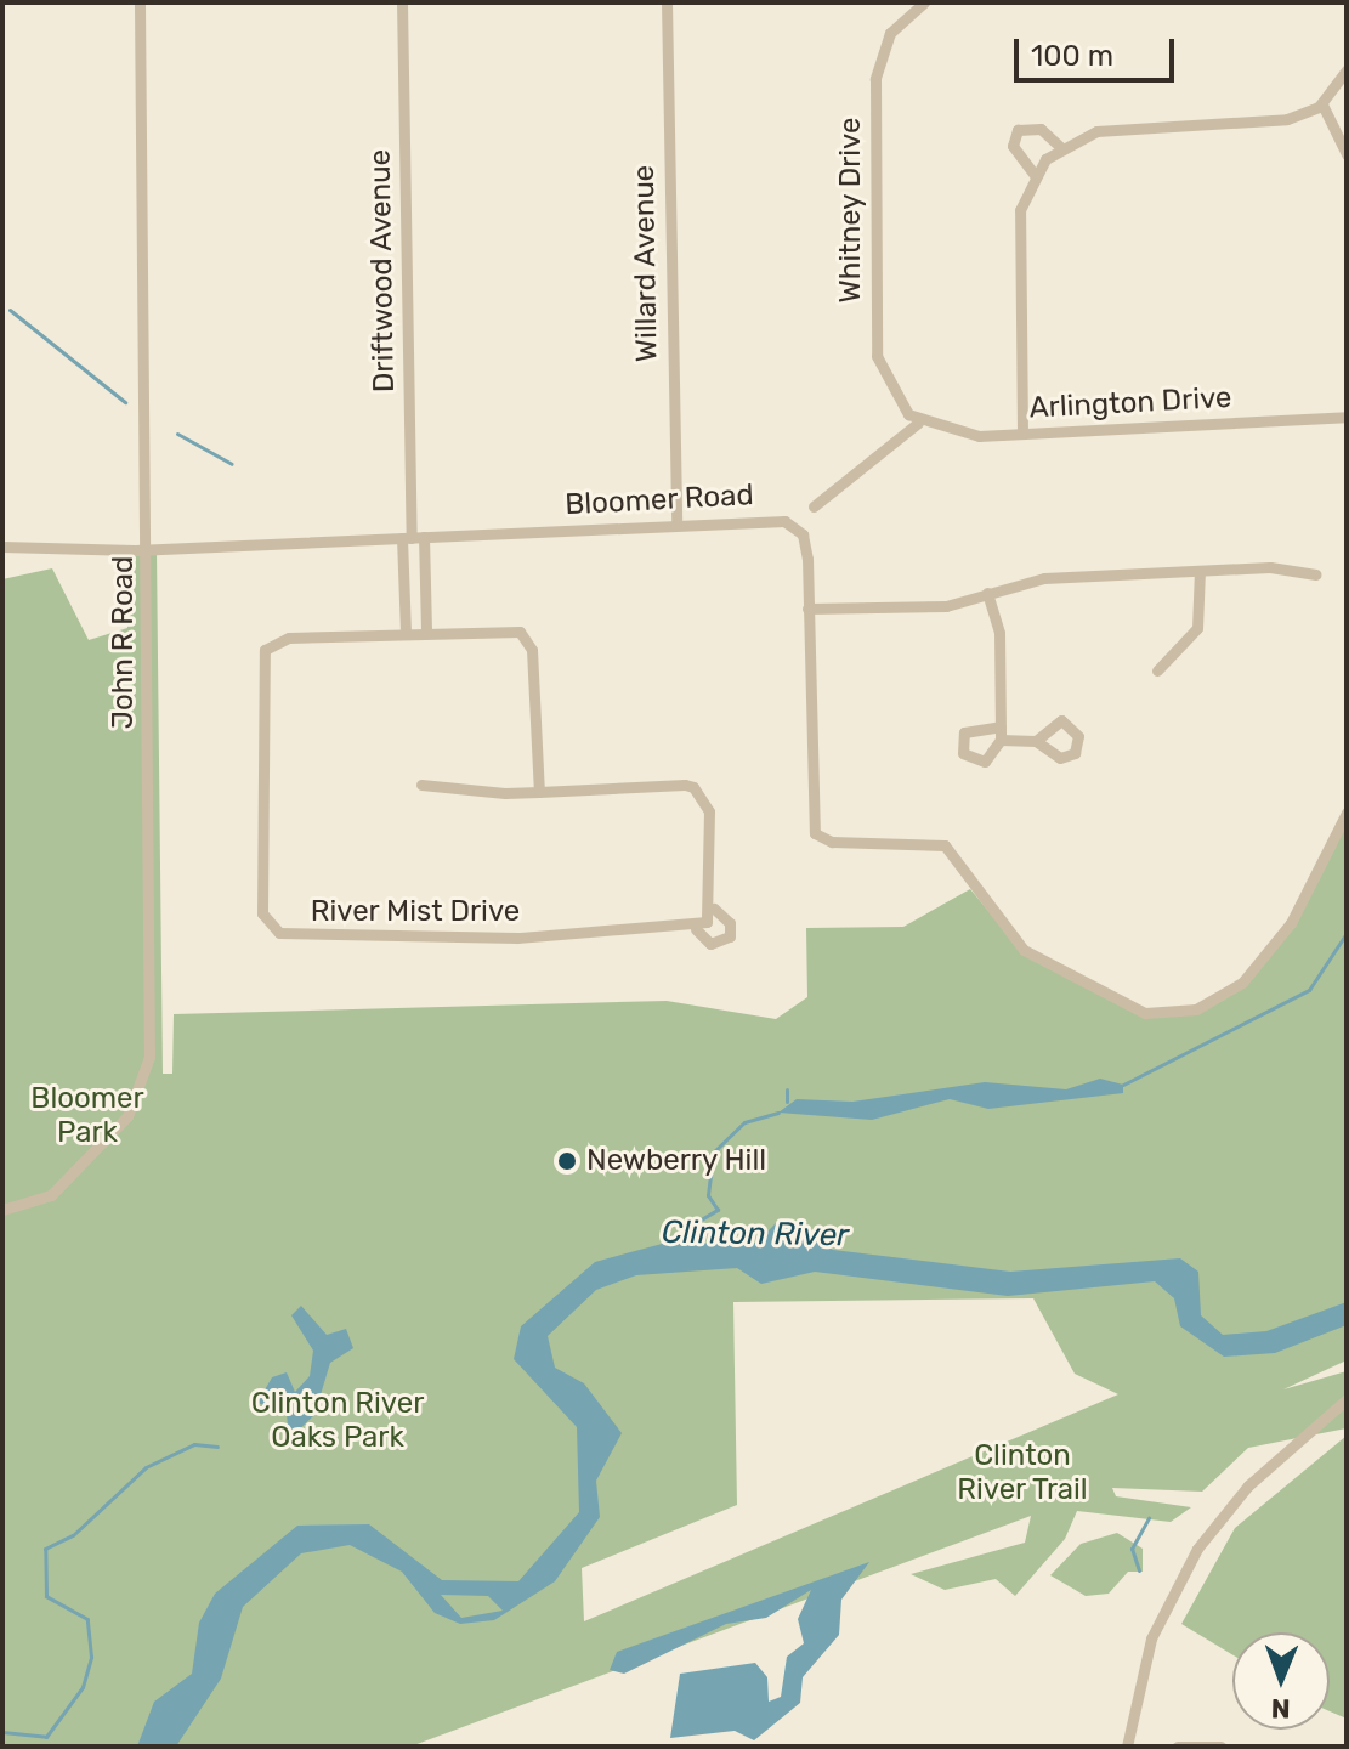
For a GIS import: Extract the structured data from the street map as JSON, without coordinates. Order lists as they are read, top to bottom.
{
  "streets": {
    "street": [
      "Whitney Drive",
      "Willard Avenue",
      "Driftwood Avenue",
      "Arlington Drive",
      "Bloomer Road",
      "John R Road",
      "River Mist Drive"
    ]
  },
  "crossings": [
    ["Whitney Drive", "Arlington Drive"],
    ["Willard Avenue", "Bloomer Road"],
    ["Driftwood Avenue", "Bloomer Road"],
    ["Bloomer Road", "John R Road"]
  ],
  "water": ["Clinton River"],
  "parks": ["Bloomer Park", "Clinton River Oaks Park", "Clinton River Trail"],
  "places": ["Newberry Hill"],
  "scale_bar": "100 m",
  "north": "bottom"
}
